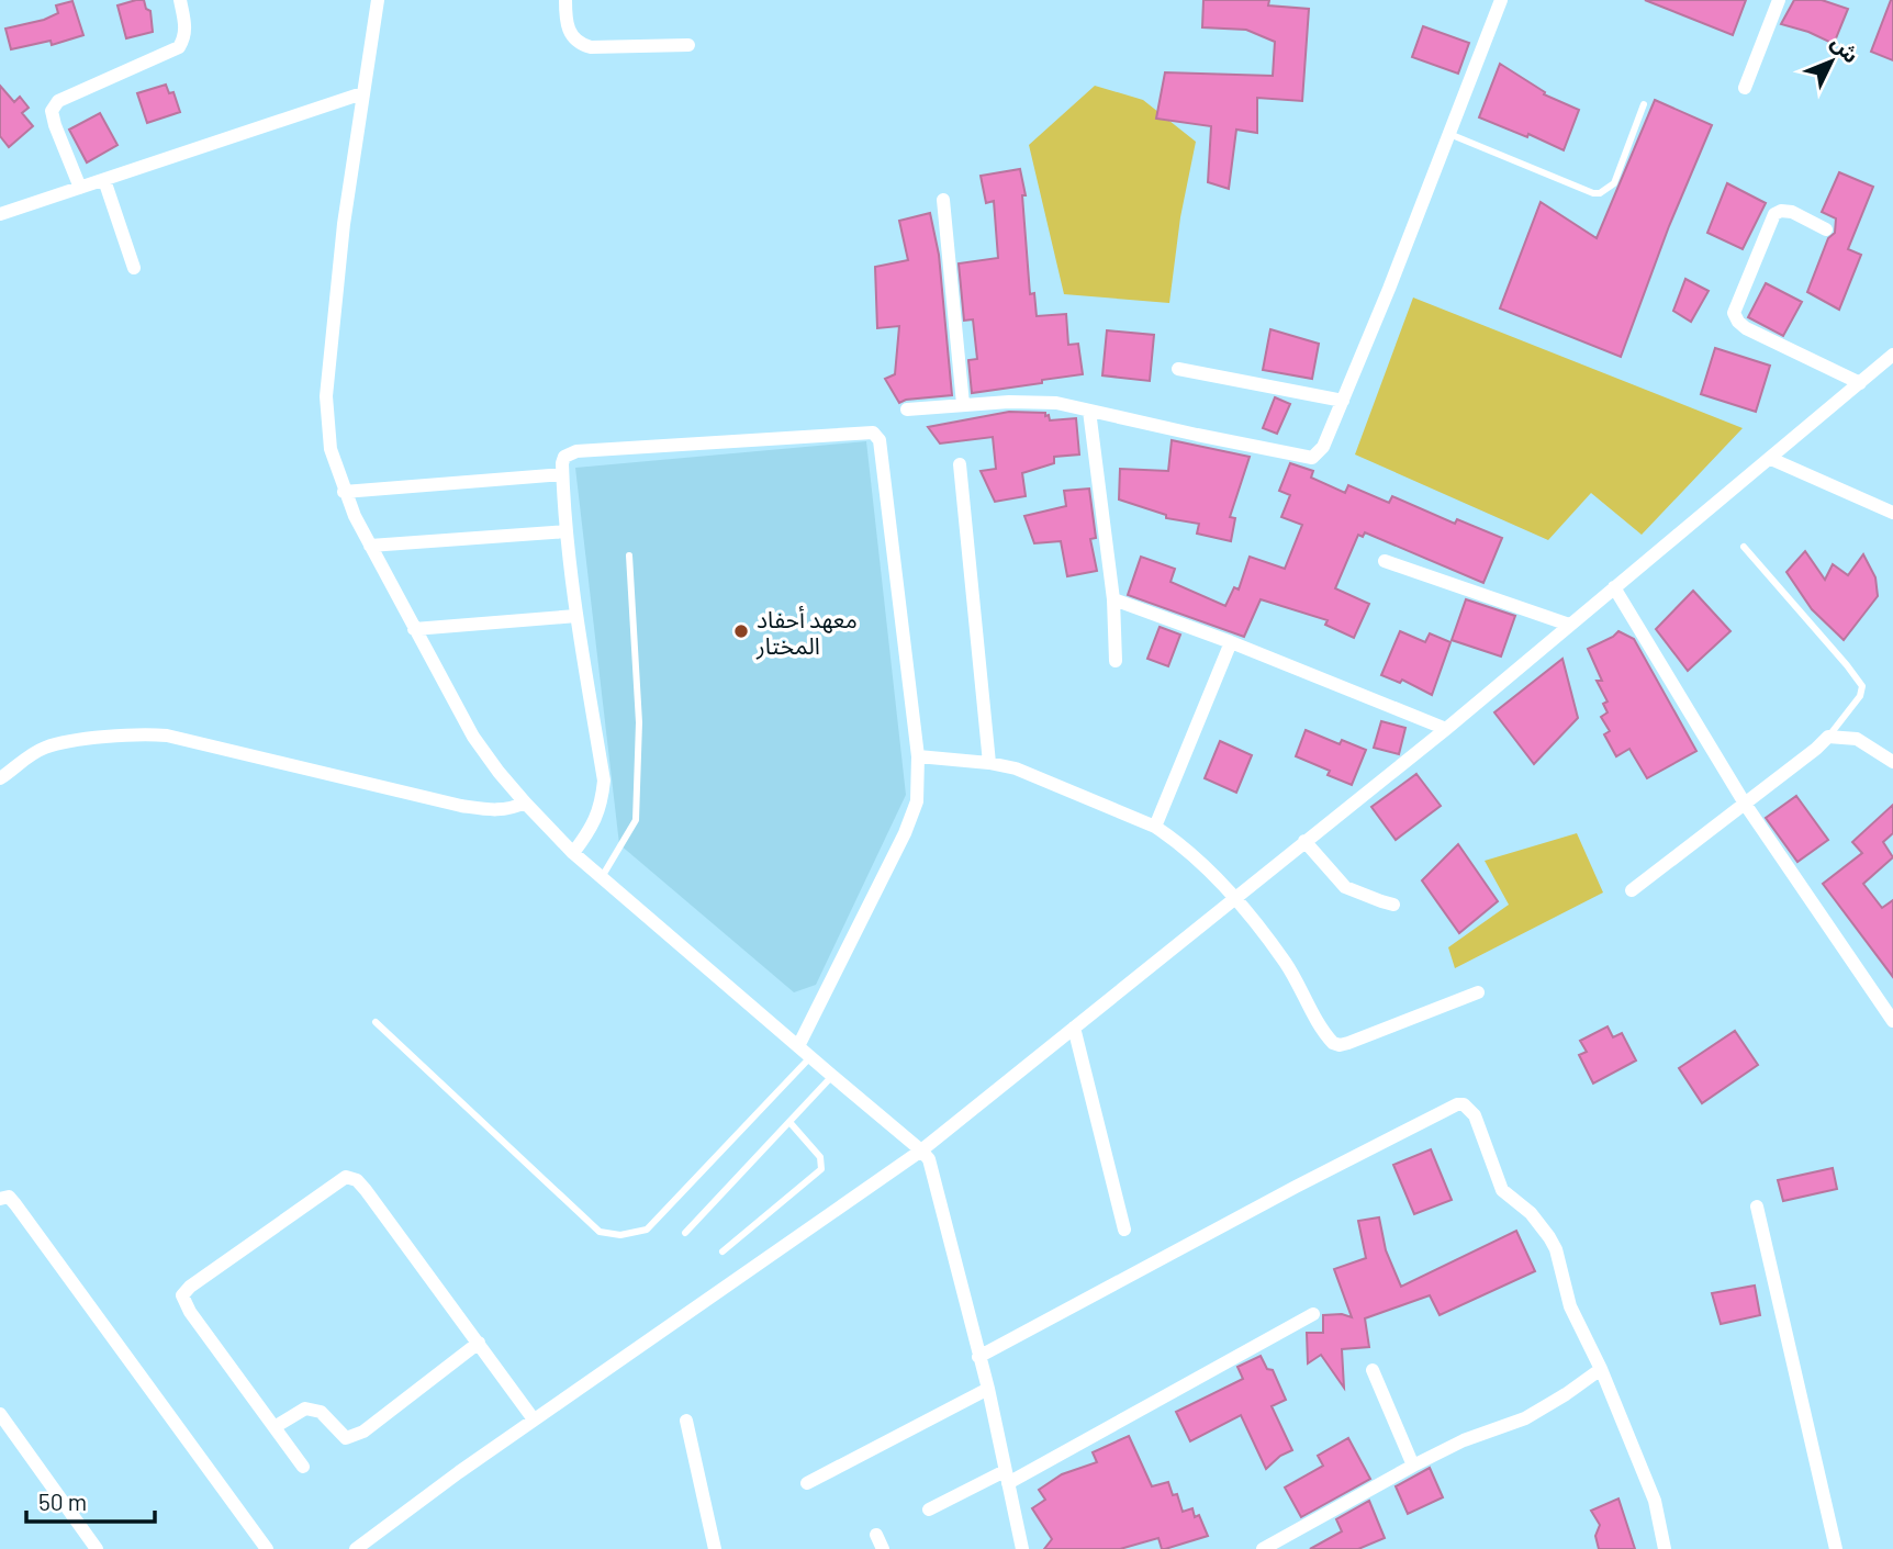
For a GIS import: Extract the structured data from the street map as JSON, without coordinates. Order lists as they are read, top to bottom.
{
  "places": ["معهد أحفاد المختار"],
  "scale_bar": "50 m",
  "north": "top right"
}
